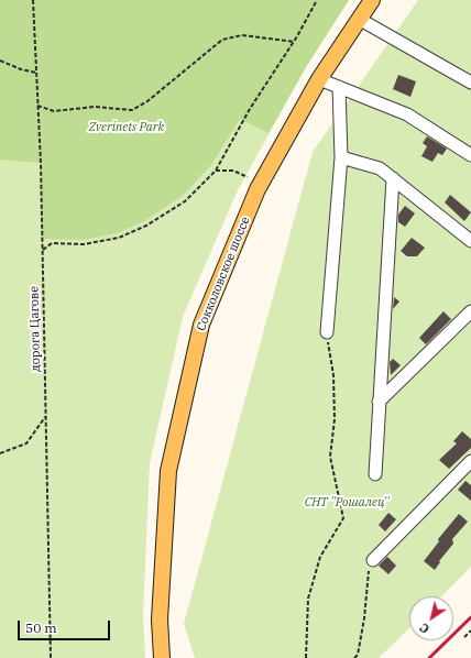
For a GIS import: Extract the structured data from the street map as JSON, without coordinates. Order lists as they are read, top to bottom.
{
  "streets": {
    "main road": ["Сокколовское шоссе"],
    "path": ["дорога Цагове"]
  },
  "parks": ["Zverinets Park", "СНТ ''Рошалец''"],
  "scale_bar": "50 m",
  "north": "bottom left"
}
